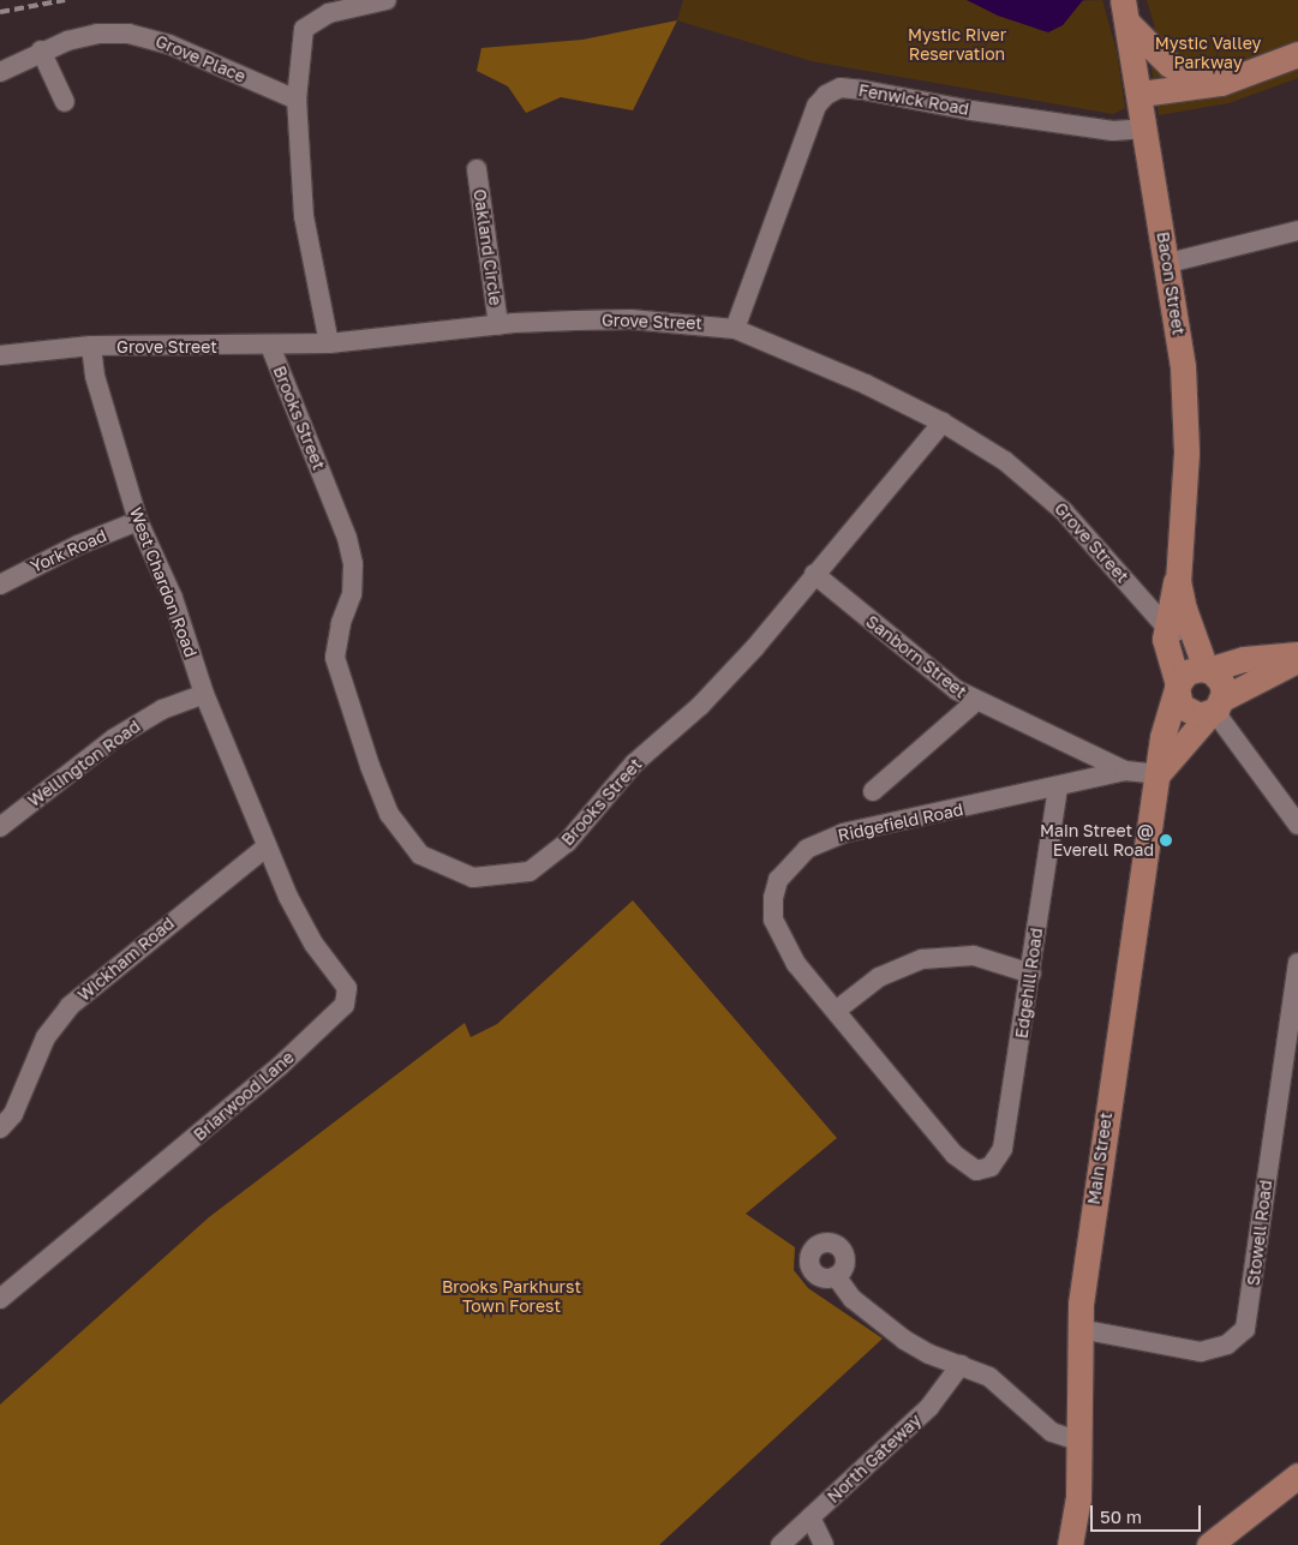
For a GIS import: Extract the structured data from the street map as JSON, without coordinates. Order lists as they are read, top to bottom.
{
  "streets": {
    "main road": ["Bacon Street", "Main Street"],
    "street": [
      "Grove Place",
      "Fenwick Road",
      "Oakland Circle",
      "Grove Street",
      "Brooks Street",
      "York Road",
      "West Chardon Road",
      "Sanborn Street",
      "Wellington Road",
      "Ridgefield Road",
      "Wickham Road",
      "Edgehill Road",
      "Briarwood Lane",
      "Stowell Road",
      "North Gateway"
    ]
  },
  "crossings": [
    ["Fenwick Road", "Bacon Street"],
    ["Fenwick Road", "Grove Street"],
    ["Oakland Circle", "Grove Street"],
    ["Bacon Street", "Grove Street"],
    ["Bacon Street", "Main Street"],
    ["Grove Street", "Brooks Street"],
    ["Grove Street", "West Chardon Road"],
    ["Grove Street", "Main Street"],
    ["Brooks Street", "Sanborn Street"],
    ["York Road", "West Chardon Road"],
    ["West Chardon Road", "Wellington Road"],
    ["West Chardon Road", "Wickham Road"],
    ["West Chardon Road", "Briarwood Lane"],
    ["Sanborn Street", "Ridgefield Road"],
    ["Ridgefield Road", "Edgehill Road"],
    ["Ridgefield Road", "Main Street"],
    ["Wickham Road", "Briarwood Lane"],
    ["Main Street", "Stowell Road"]
  ],
  "parks": ["Mystic River Reservation", "Mystic Valley Parkway", "Brooks Parkhurst Town Forest"],
  "places": ["Main Street @ Everell Road"],
  "scale_bar": "50 m"
}
